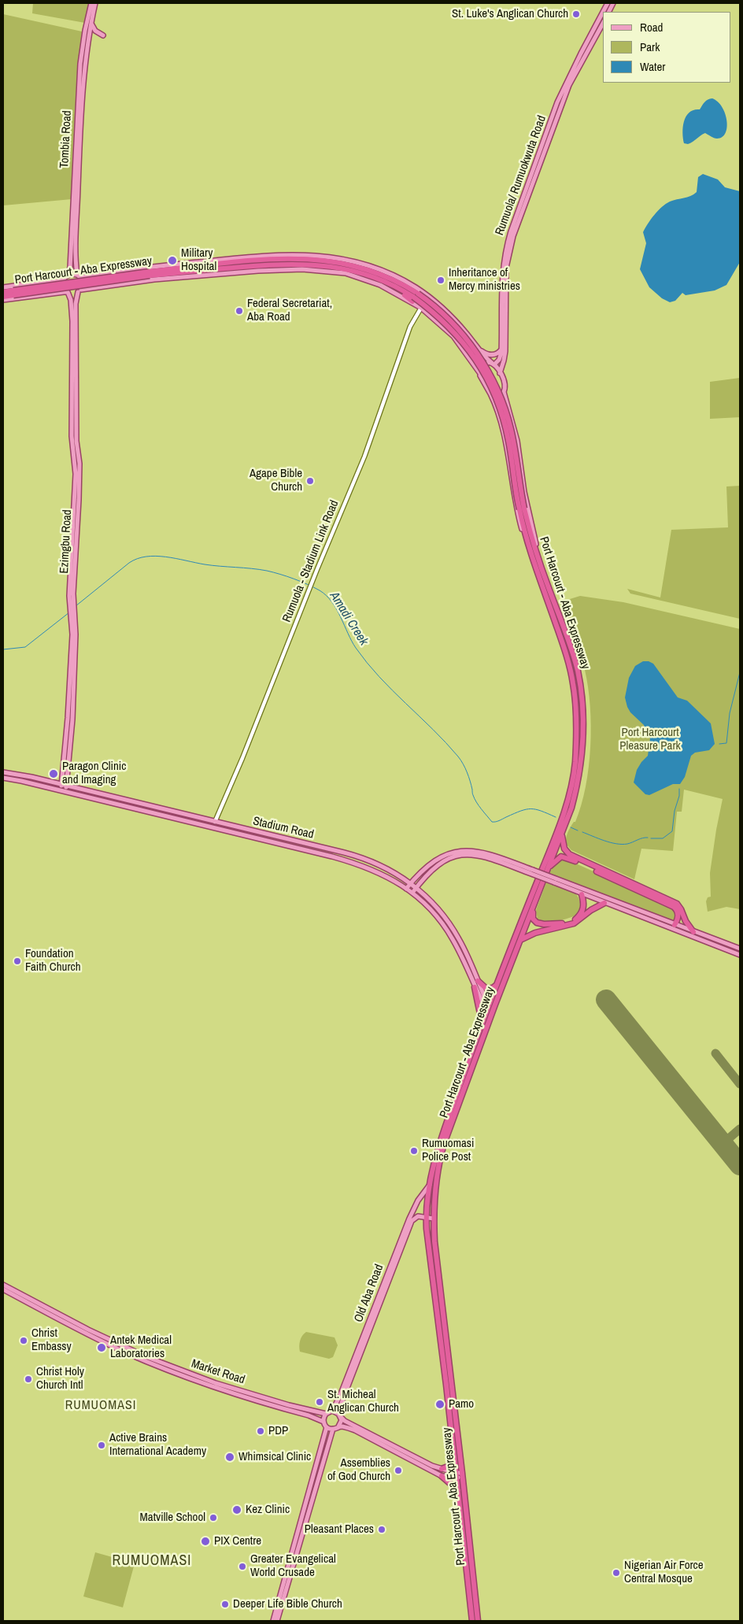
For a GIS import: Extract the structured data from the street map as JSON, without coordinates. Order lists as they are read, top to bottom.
{
  "streets": {
    "highway": ["Port Harcourt - Aba Expressway"],
    "main road": [
      "Tombia Road",
      "Rumuola/ Rumuokwuta Road",
      "Ezimgbu Road",
      "Stadium Road",
      "Old Aba Road",
      "Market Road"
    ],
    "street": ["Rumuola - Stadium Link Road"]
  },
  "crossings": [
    ["Tombia Road", "Ezimgbu Road"],
    ["Port Harcourt - Aba Expressway", "Stadium Road"],
    ["Port Harcourt - Aba Expressway", "Old Aba Road"],
    ["Ezimgbu Road", "Stadium Road"],
    ["Rumuola - Stadium Link Road", "Stadium Road"],
    ["Old Aba Road", "Market Road"]
  ],
  "districts": ["RUMUOMASI", "RUMUOMASI"],
  "water": ["Amadi Creek"],
  "parks": ["Port Harcourt Pleasure Park"],
  "places": [
    "St. Luke's Anglican Church",
    "Military Hospital",
    "Inheritance of Mercy ministries",
    "Federal Secretariat, Aba Road",
    "Agape Bible Church",
    "Paragon Clinic and Imaging",
    "Foundation Faith Church",
    "Rumuomasi Police Post",
    "Christ Embassy",
    "Antek Medical Laboratories",
    "Christ Holy Church Intl",
    "St. Micheal Anglican Church",
    "Pamo",
    "PDP",
    "Active Brains International Academy",
    "Whimsical Clinic",
    "Assemblies of God Church",
    "Kez Clinic",
    "Matville School",
    "Pleasant Places",
    "PIX Centre",
    "Greater Evangelical World Crusade",
    "Nigerian Air Force Central Mosque",
    "Deeper Life Bible Church"
  ],
  "legend": ["Road", "Park", "Water"]
}
